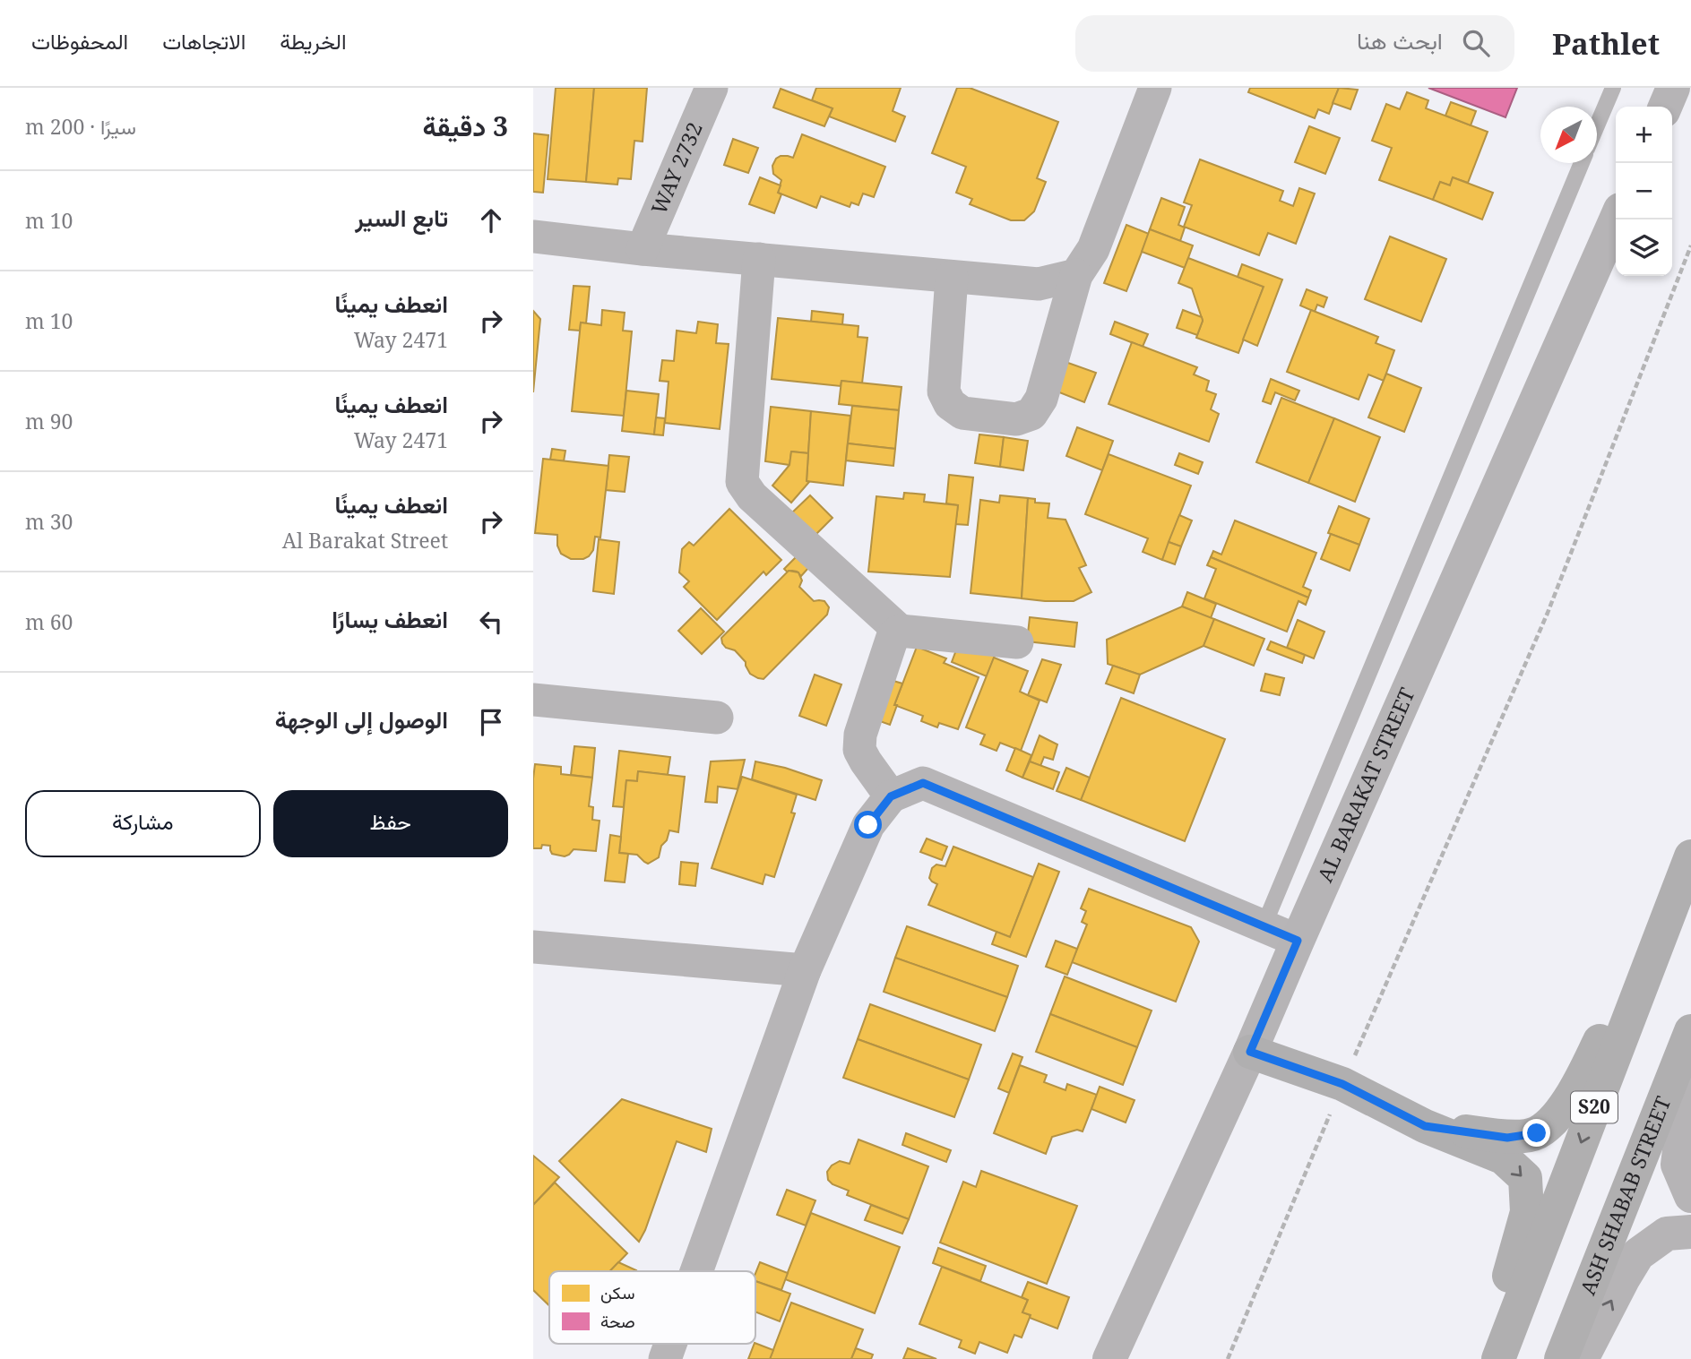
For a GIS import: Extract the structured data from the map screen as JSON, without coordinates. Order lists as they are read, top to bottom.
{
  "streets": {
    "main road": ["S20", "ASH SHABAB STREET"],
    "street": ["WAY 2732", "AL BARAKAT STREET"]
  },
  "legend": ["سكن", "صحة"],
  "north": "bottom left",
  "page": {
    "header": "Pathlet",
    "search": "ابحث هنا",
    "nav": ["الخريطة", "الاتجاهات", "المحفوظات"],
    "heading": ["3 دقيقة", "سيرًا · 200 m"],
    "map_buttons": ["+", "−"],
    "list": [
      ["تابع السير", "10 m"],
      ["انعطف يمينًا", "Way 2471", "10 m"],
      ["انعطف يمينًا", "Way 2471", "90 m"],
      ["انعطف يمينًا", "Al Barakat Street", "30 m"],
      ["انعطف يسارًا", "60 m"],
      "الوصول إلى الوجهة"
    ],
    "buttons": ["حفظ", "مشاركة"]
  }
}
